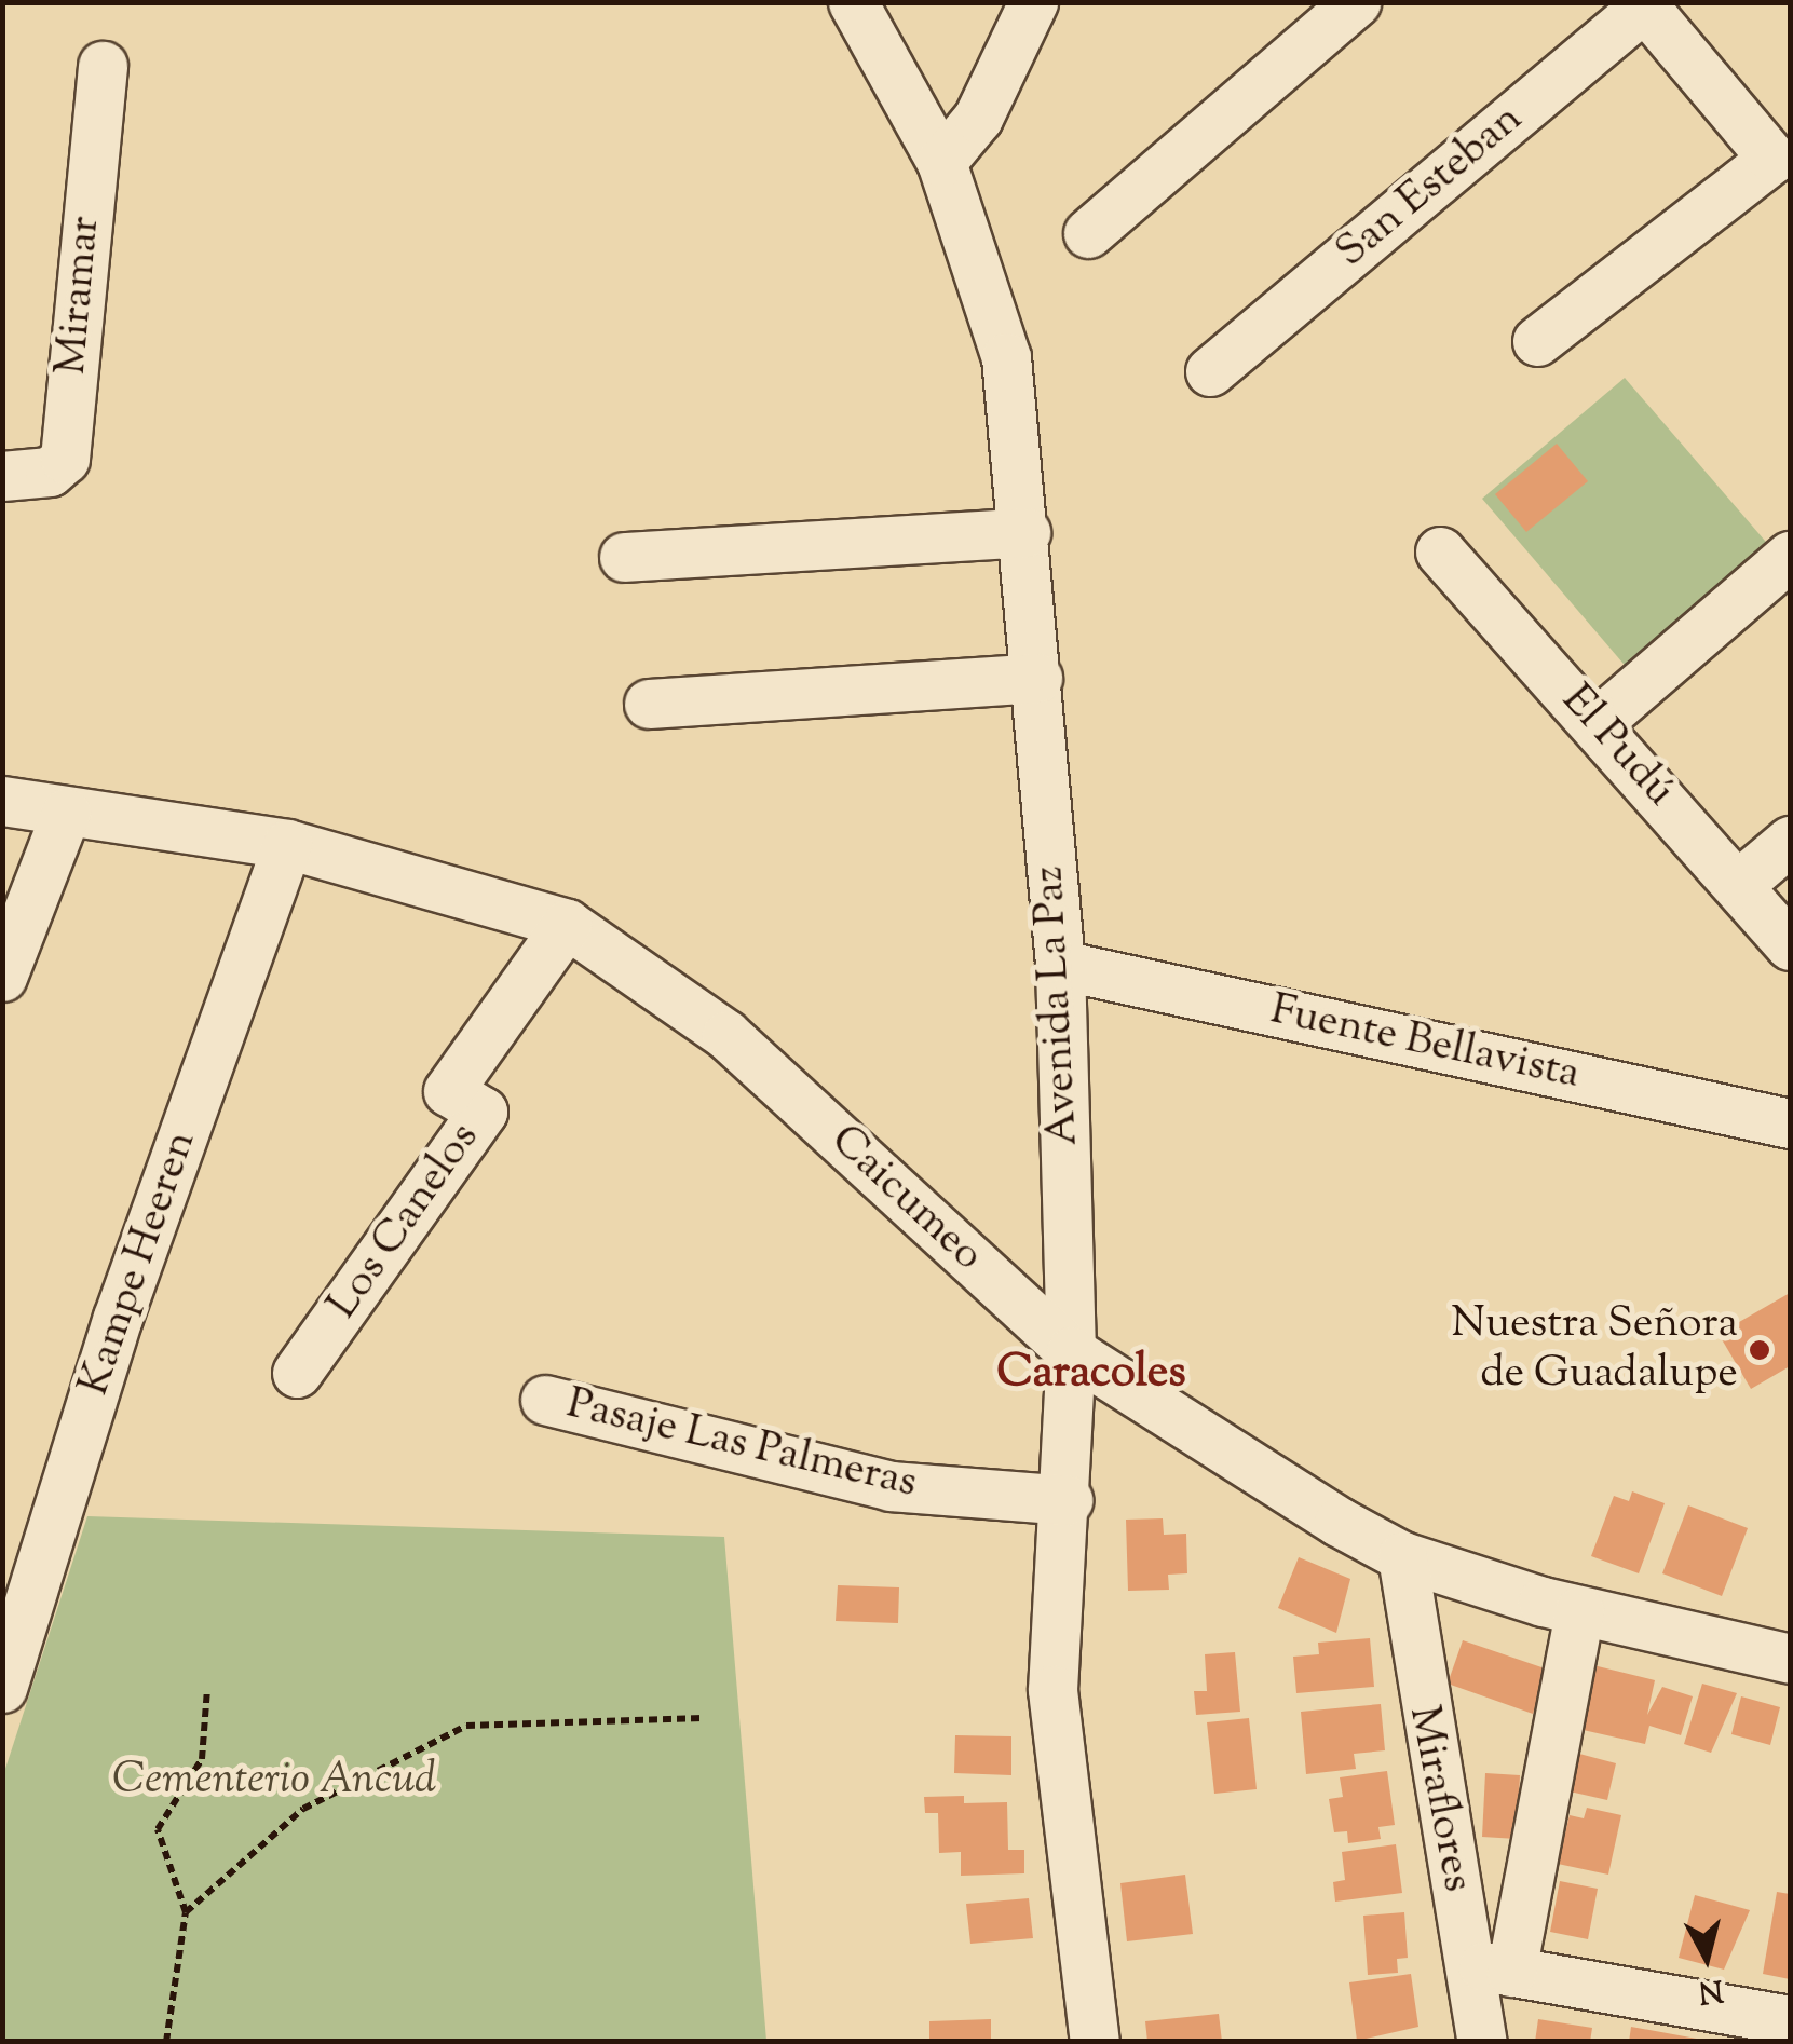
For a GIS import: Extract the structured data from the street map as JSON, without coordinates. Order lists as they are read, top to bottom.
{
  "streets": {
    "street": [
      "San Esteban",
      "Miramar",
      "El Pudú",
      "Avenida La Paz",
      "Fuente Bellavista",
      "Caicumeo",
      "Los Canelos",
      "Kampe Heeren",
      "Pasaje Las Palmeras",
      "Miraflores"
    ]
  },
  "crossings": [
    ["Avenida La Paz", "Fuente Bellavista"],
    ["Avenida La Paz", "Caicumeo"],
    ["Avenida La Paz", "Pasaje Las Palmeras"],
    ["Caicumeo", "Los Canelos"],
    ["Caicumeo", "Kampe Heeren"],
    ["Caicumeo", "Miraflores"]
  ],
  "districts": ["Caracoles"],
  "parks": ["Cementerio Ancud"],
  "places": ["Nuestra Señora de Guadalupe"],
  "north": "bottom"
}
